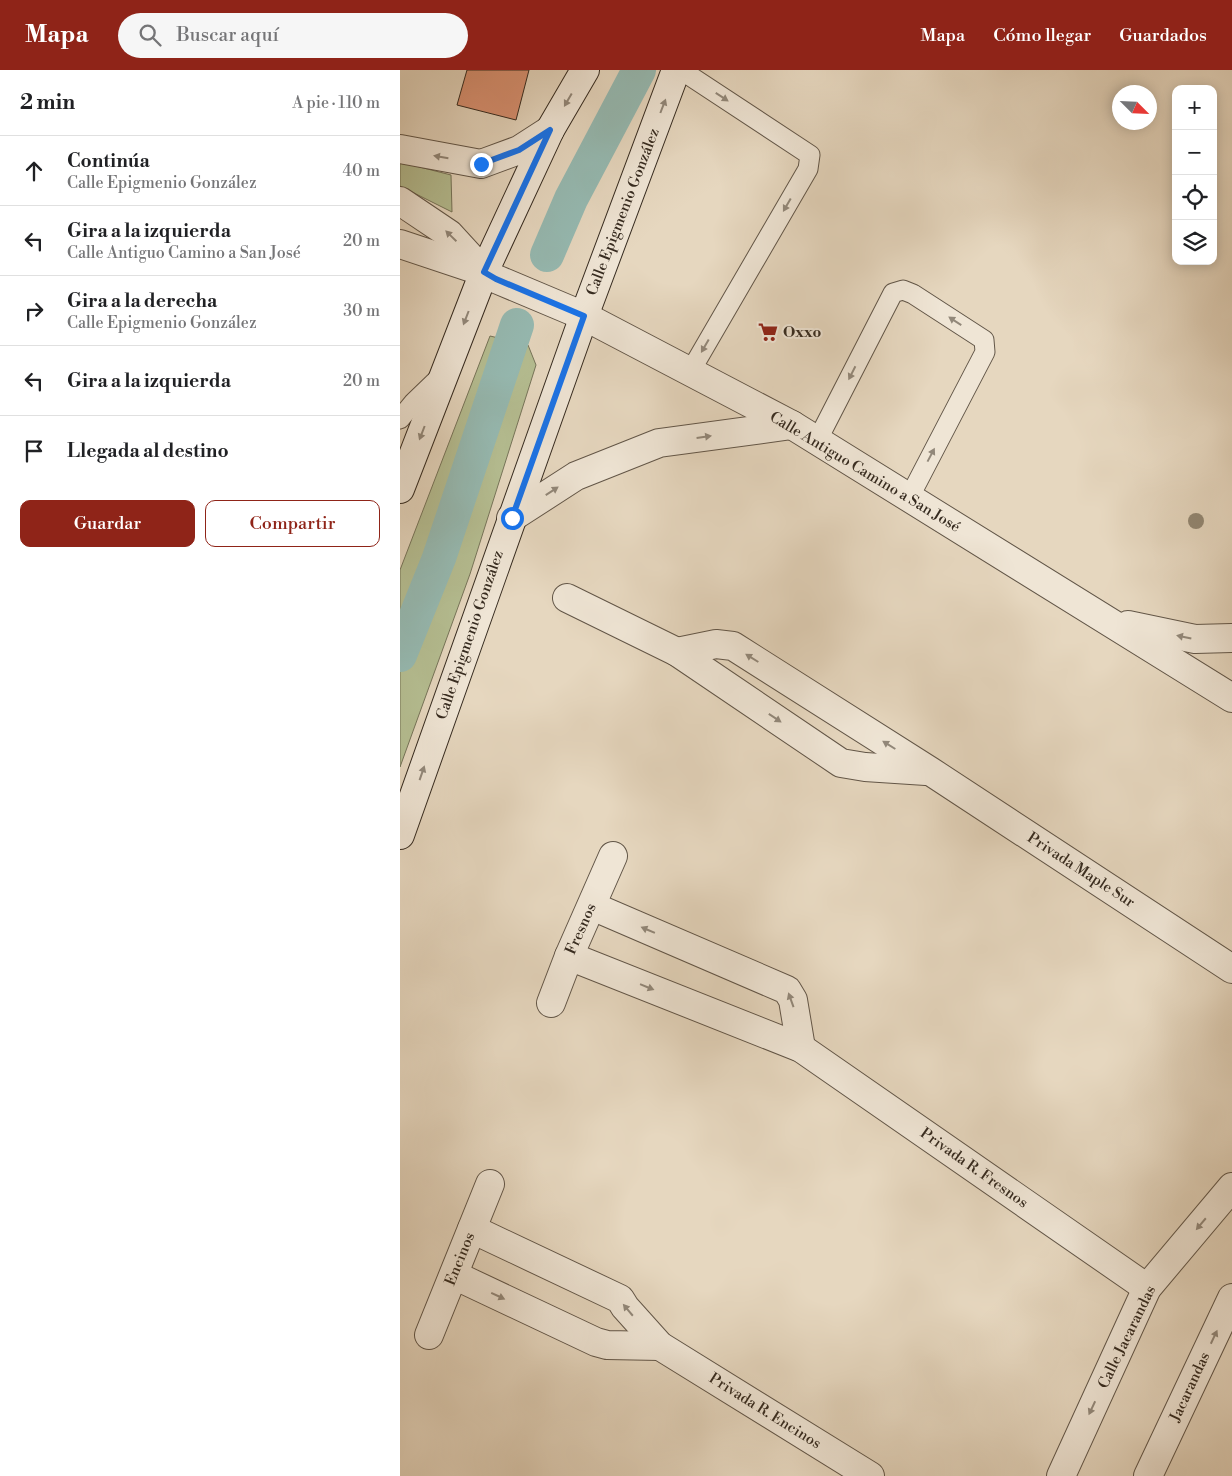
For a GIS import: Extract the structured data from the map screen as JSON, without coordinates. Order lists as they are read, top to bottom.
{
  "streets": {
    "street": [
      "Calle Epigmenio González",
      "Calle Antiguo Camino a San José",
      "Privada Maple Sur",
      "Fresnos",
      "Privada R. Fresnos",
      "Encinos",
      "Calle Jacarandas",
      "Jacarandas",
      "Privada R. Encinos"
    ]
  },
  "crossings": [
    ["Calle Epigmenio González", "Calle Antiguo Camino a San José"],
    ["Fresnos", "Privada R. Fresnos"],
    ["Privada R. Fresnos", "Calle Jacarandas"],
    ["Encinos", "Privada R. Encinos"]
  ],
  "one_way": ["Calle Jacarandas", "Jacarandas"],
  "places": {
    "supermarket": ["Oxxo"]
  },
  "north": "bottom right",
  "page": {
    "header": "Mapa",
    "search": "Buscar aquí",
    "nav": ["Mapa", "Cómo llegar", "Guardados"],
    "heading": ["2 min", "A pie · 110 m"],
    "map_buttons": ["+", "−"],
    "list": [
      ["Continúa", "Calle Epigmenio González", "40 m"],
      ["Gira a la izquierda", "Calle Antiguo Camino a San José", "20 m"],
      ["Gira a la derecha", "Calle Epigmenio González", "30 m"],
      ["Gira a la izquierda", "20 m"],
      "Llegada al destino"
    ],
    "buttons": ["Guardar", "Compartir"]
  }
}
